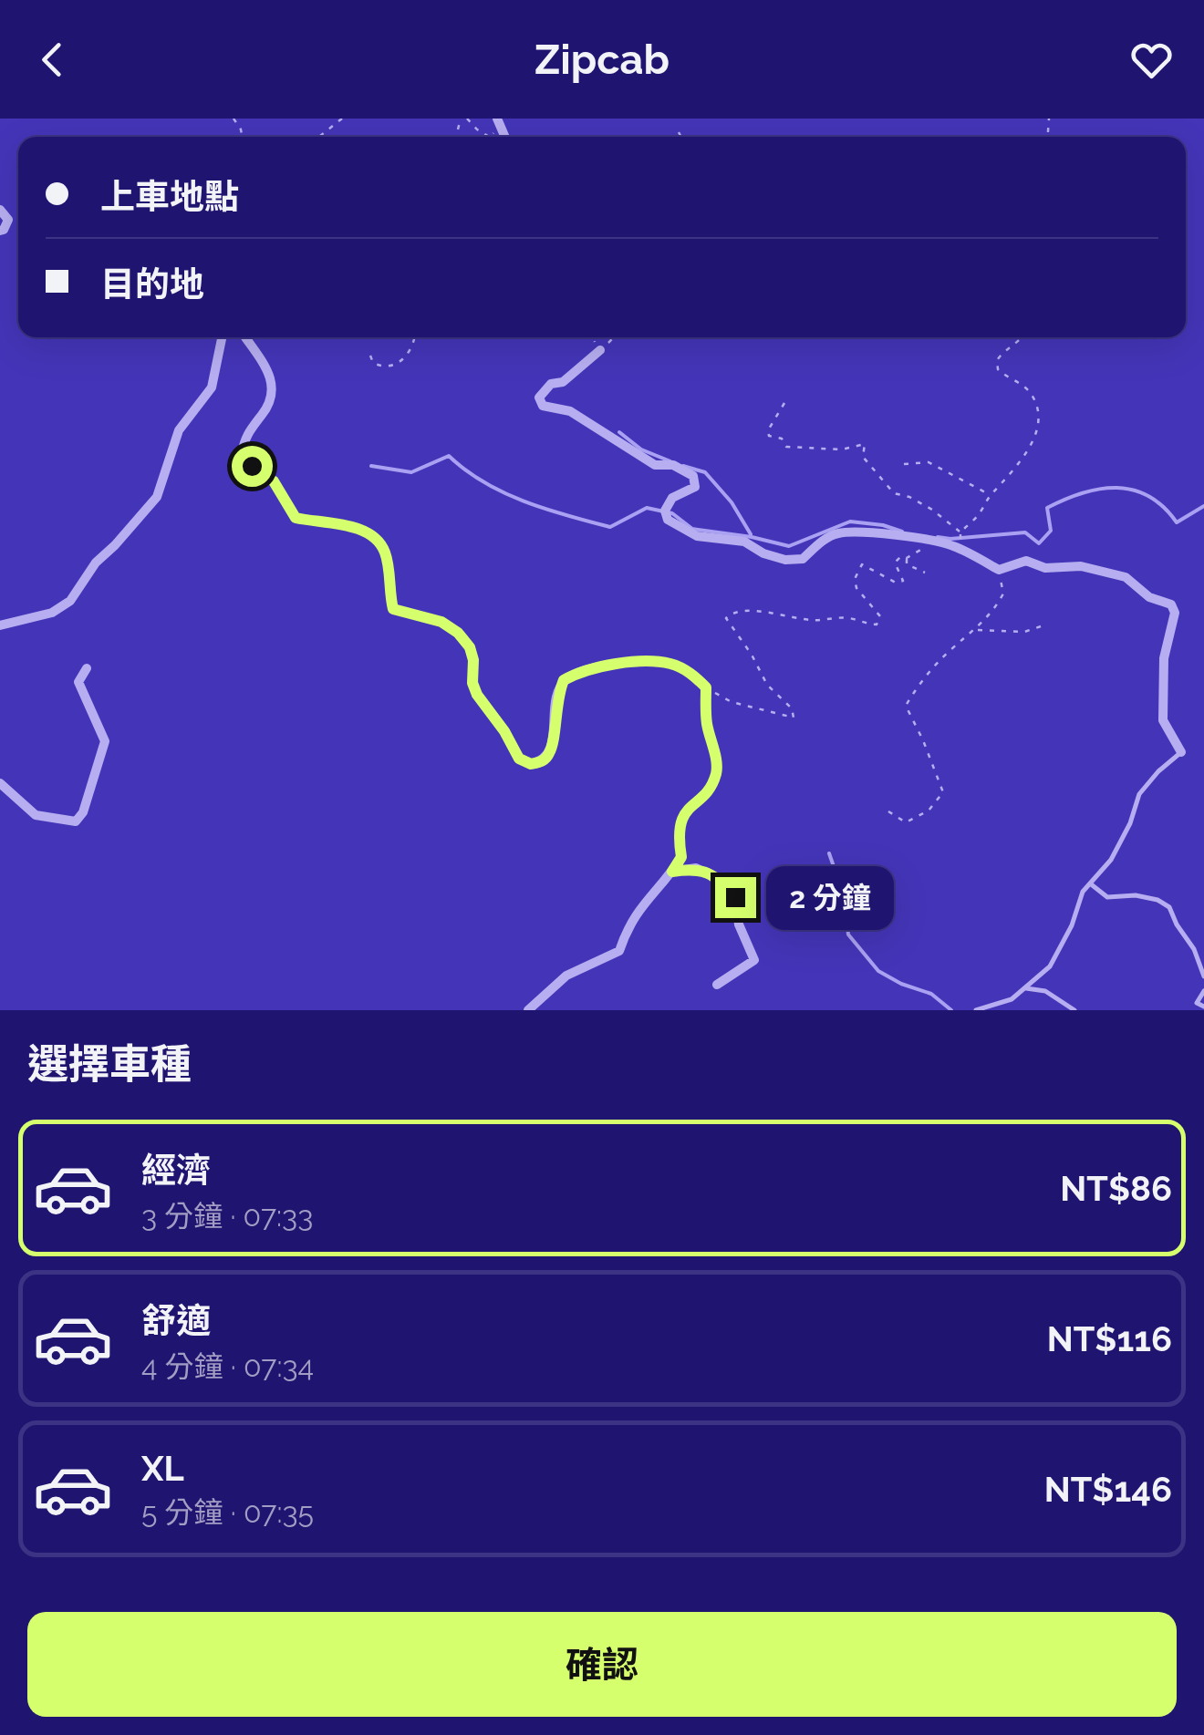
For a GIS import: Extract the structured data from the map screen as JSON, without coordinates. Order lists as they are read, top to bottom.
{
  "page": {
    "header": "Zipcab",
    "banner": ["上車地點", "目的地"],
    "bubble": "2 分鐘",
    "heading": "選擇車種",
    "list": [
      {
        "name": "經濟",
        "note": "3 分鐘 · 07:33",
        "value": "NT$86"
      },
      {
        "name": "舒適",
        "note": "4 分鐘 · 07:34",
        "value": "NT$116"
      },
      {
        "name": "XL",
        "note": "5 分鐘 · 07:35",
        "value": "NT$146"
      }
    ],
    "buttons": "確認"
  }
}
